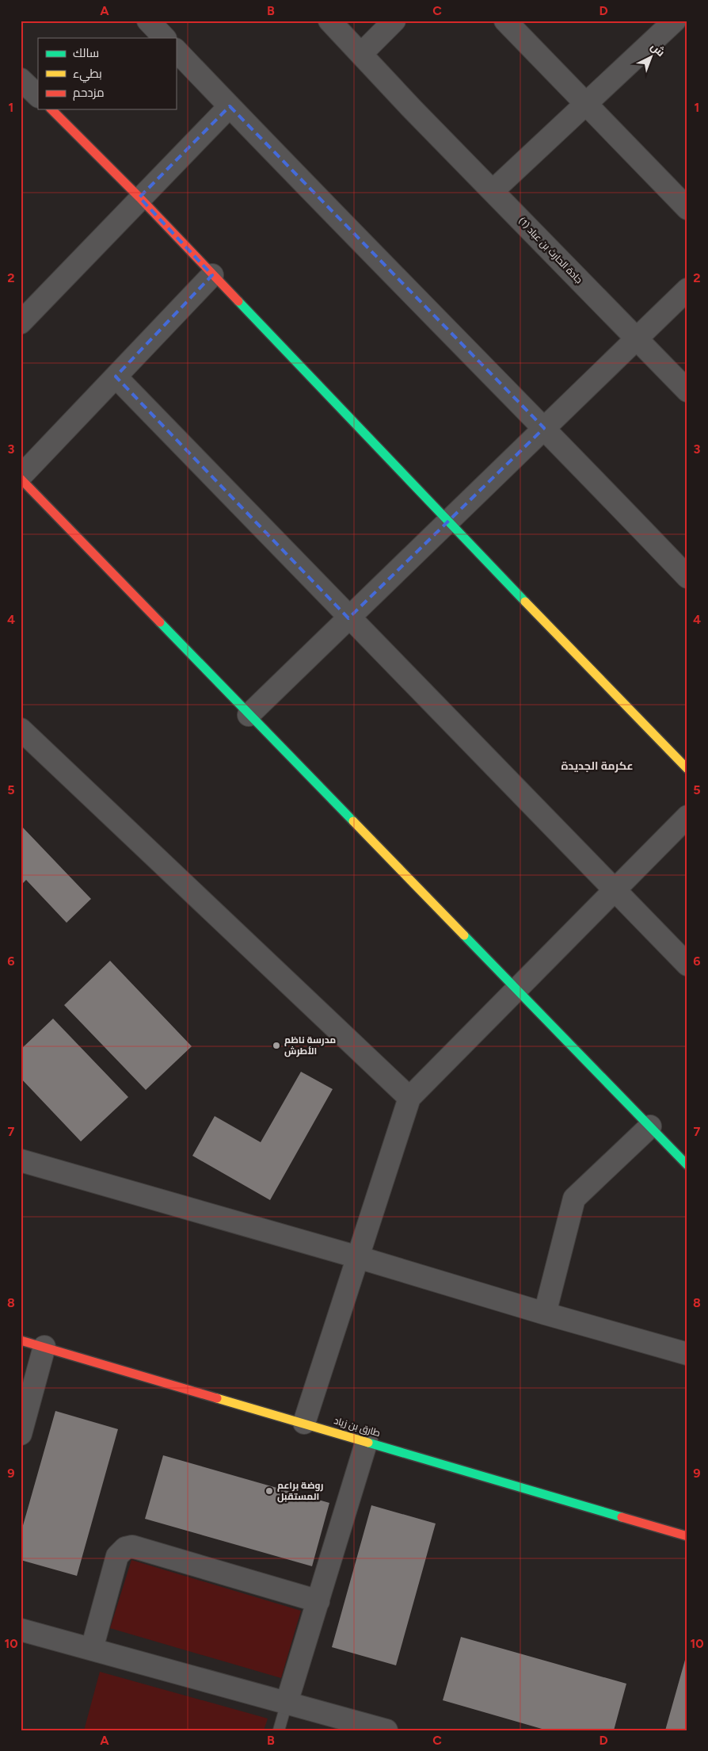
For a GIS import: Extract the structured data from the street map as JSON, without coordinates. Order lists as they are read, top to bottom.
{
  "streets": {
    "street": ["جادة الحارث بن عباد (1)", "طارق بن زياد"]
  },
  "districts": ["عكرمة الجديدة"],
  "places": ["مدرسة ناظم الأطرش", "روضة براعم المستقبل"],
  "legend": ["سالك", "بطيء", "مزدحم"],
  "north": "top right",
  "grid": {
    "columns": [
      "A",
      "B",
      "C",
      "D"
    ],
    "rows": [
      "1",
      "2",
      "3",
      "4",
      "5",
      "6",
      "7",
      "8",
      "9",
      "10"
    ]
  }
}
